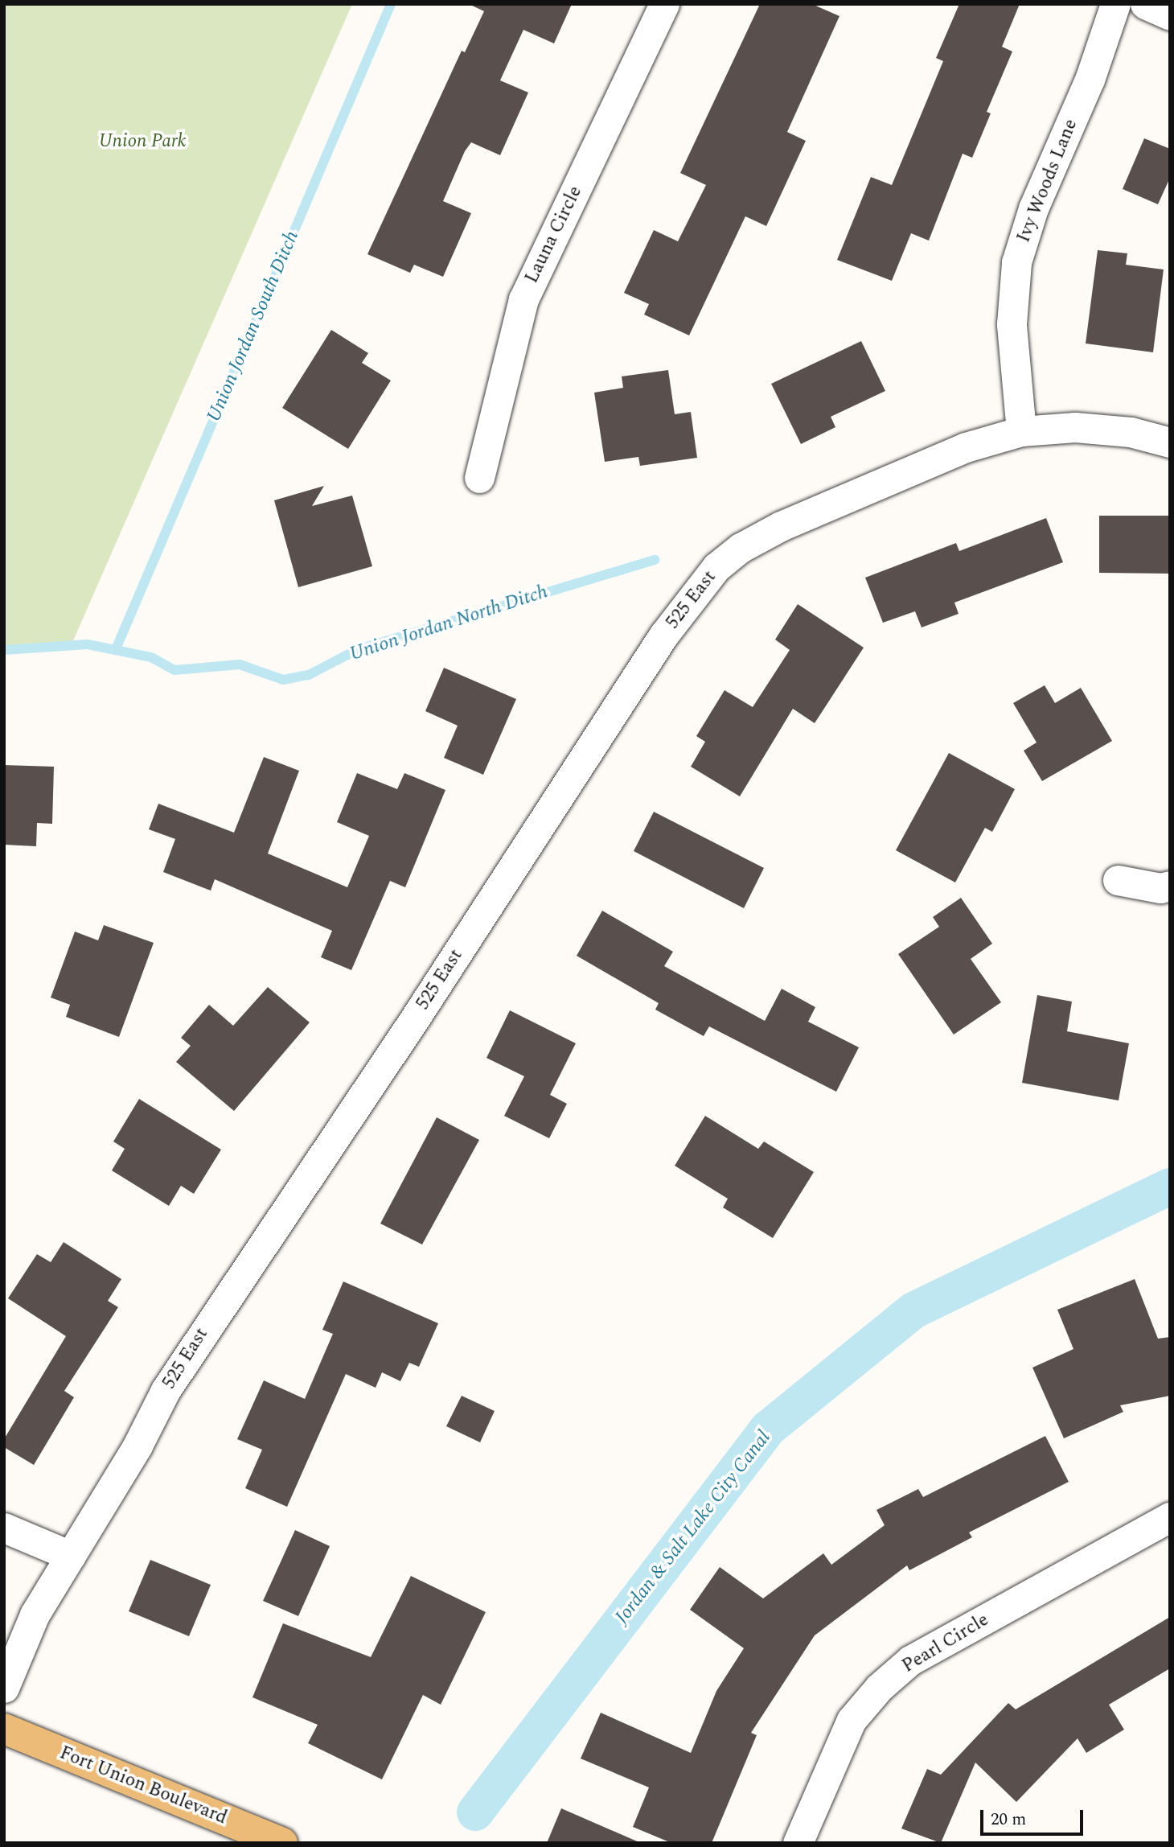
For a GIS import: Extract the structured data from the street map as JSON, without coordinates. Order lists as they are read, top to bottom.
{
  "streets": {
    "main road": ["Fort Union Boulevard"],
    "street": [
      "Ivy Woods Lane",
      "Launa Circle",
      "525 East",
      "Pearl Circle"
    ]
  },
  "crossings": [
    ["Ivy Woods Lane", "525 East"]
  ],
  "water": ["Union Jordan South Ditch", "Union Jordan North Ditch", "Jordan & Salt Lake City Canal"],
  "parks": ["Union Park"],
  "scale_bar": "20 m"
}
